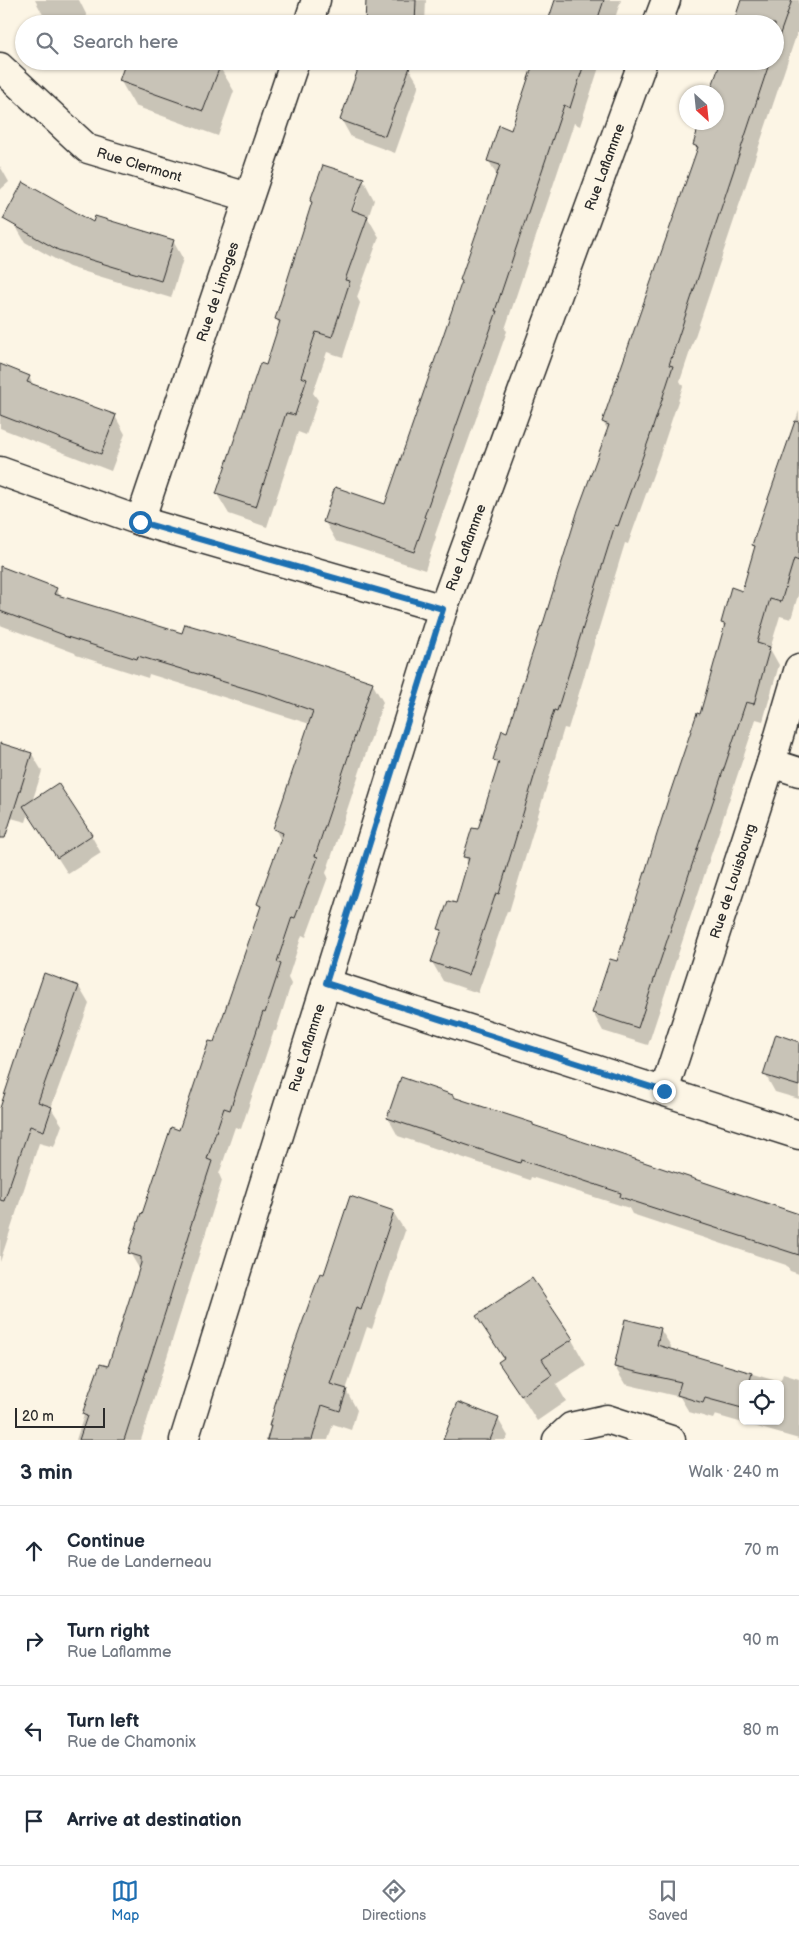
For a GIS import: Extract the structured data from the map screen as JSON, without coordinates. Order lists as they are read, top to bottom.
{
  "streets": {
    "street": [
      "Rue Clermont",
      "Rue Laflamme",
      "Rue de Limoges",
      "Rue de Louisbourg"
    ]
  },
  "crossings": [
    ["Rue Clermont", "Rue de Limoges"]
  ],
  "scale_bar": "20 m",
  "north": "bottom right",
  "page": {
    "search": "Search here",
    "scale": "20 m",
    "heading": ["3 min", "Walk · 240 m"],
    "list": [
      ["Continue", "Rue de Landerneau", "70 m"],
      ["Turn right", "Rue Laflamme", "90 m"],
      ["Turn left", "Rue de Chamonix", "80 m"],
      "Arrive at destination"
    ],
    "nav": ["Map", "Directions", "Saved"]
  }
}
